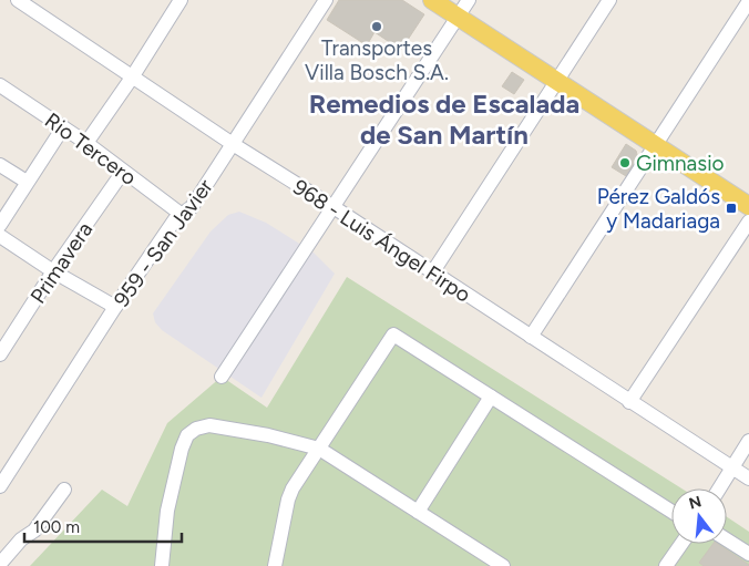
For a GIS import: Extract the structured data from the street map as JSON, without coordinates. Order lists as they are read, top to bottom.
{
  "streets": {
    "street": [
      "Rio Tercero",
      "968 - Luis Ángel Firpo",
      "959 - San Javier",
      "Primavera"
    ]
  },
  "crossings": [
    ["Rio Tercero", "959 - San Javier"],
    ["Rio Tercero", "Primavera"],
    ["968 - Luis Ángel Firpo", "959 - San Javier"]
  ],
  "districts": ["Remedios de Escalada de San Martín"],
  "places": {
    "other": ["Transportes Villa Bosch S.A.", "Gimnasio"],
    "transit": ["Pérez Galdós y Madariaga"]
  },
  "scale_bar": "100 m",
  "north": "top"
}
